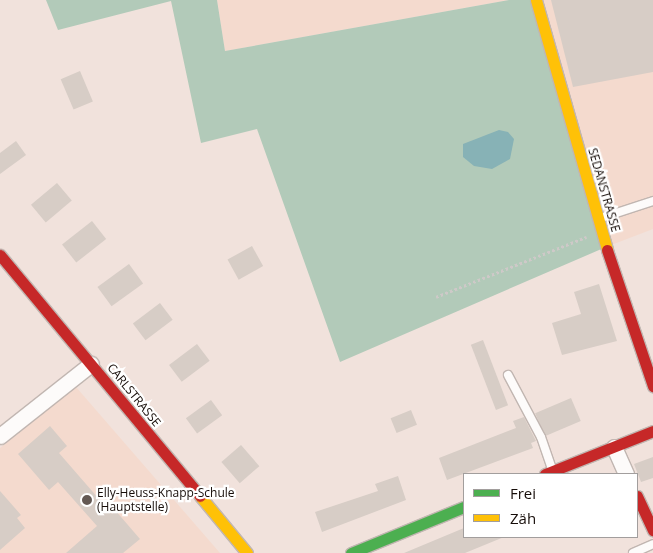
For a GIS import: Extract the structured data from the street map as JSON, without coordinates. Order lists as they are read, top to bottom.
{
  "streets": {
    "street": ["SEDANSTRASSE", "CARLSTRASSE"]
  },
  "places": ["Elly-Heuss-Knapp-Schule (Hauptstelle)"],
  "legend": ["Frei", "Zäh"]
}
